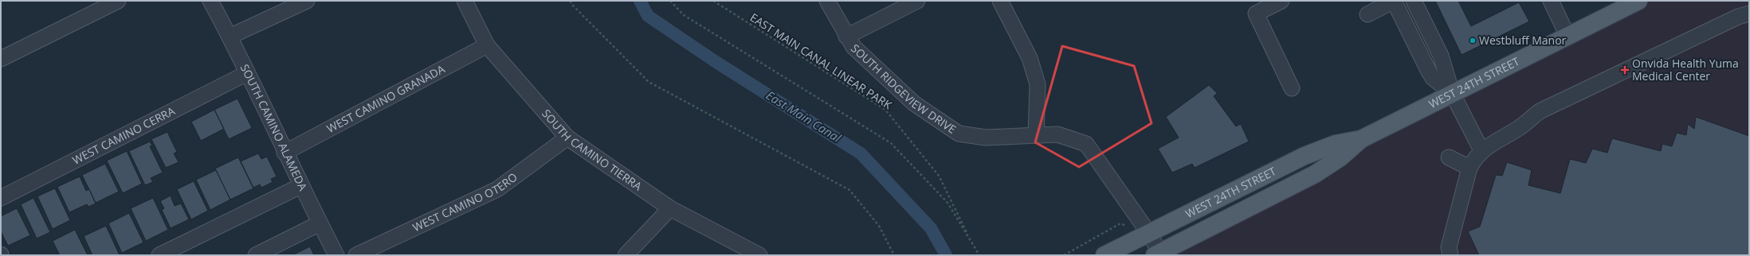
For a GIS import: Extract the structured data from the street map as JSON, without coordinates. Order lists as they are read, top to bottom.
{
  "streets": {
    "main road": ["WEST 24TH STREET"],
    "street": [
      "SOUTH RIDGEVIEW DRIVE",
      "WEST CAMINO GRANADA",
      "SOUTH CAMINO ALAMEDA",
      "WEST CAMINO CERRA",
      "SOUTH CAMINO TIERRA",
      "WEST CAMINO OTERO"
    ],
    "path": ["EAST MAIN CANAL LINEAR PARK"]
  },
  "crossings": [
    ["WEST 24TH STREET", "SOUTH RIDGEVIEW DRIVE"],
    ["WEST CAMINO GRANADA", "SOUTH CAMINO ALAMEDA"],
    ["WEST CAMINO GRANADA", "SOUTH CAMINO TIERRA"],
    ["SOUTH CAMINO ALAMEDA", "WEST CAMINO CERRA"],
    ["SOUTH CAMINO TIERRA", "WEST CAMINO OTERO"]
  ],
  "water": ["East Main Canal"],
  "places": {
    "other": ["Westbluff Manor"],
    "health": ["Onvida Health Yuma Medical Center"]
  }
}
